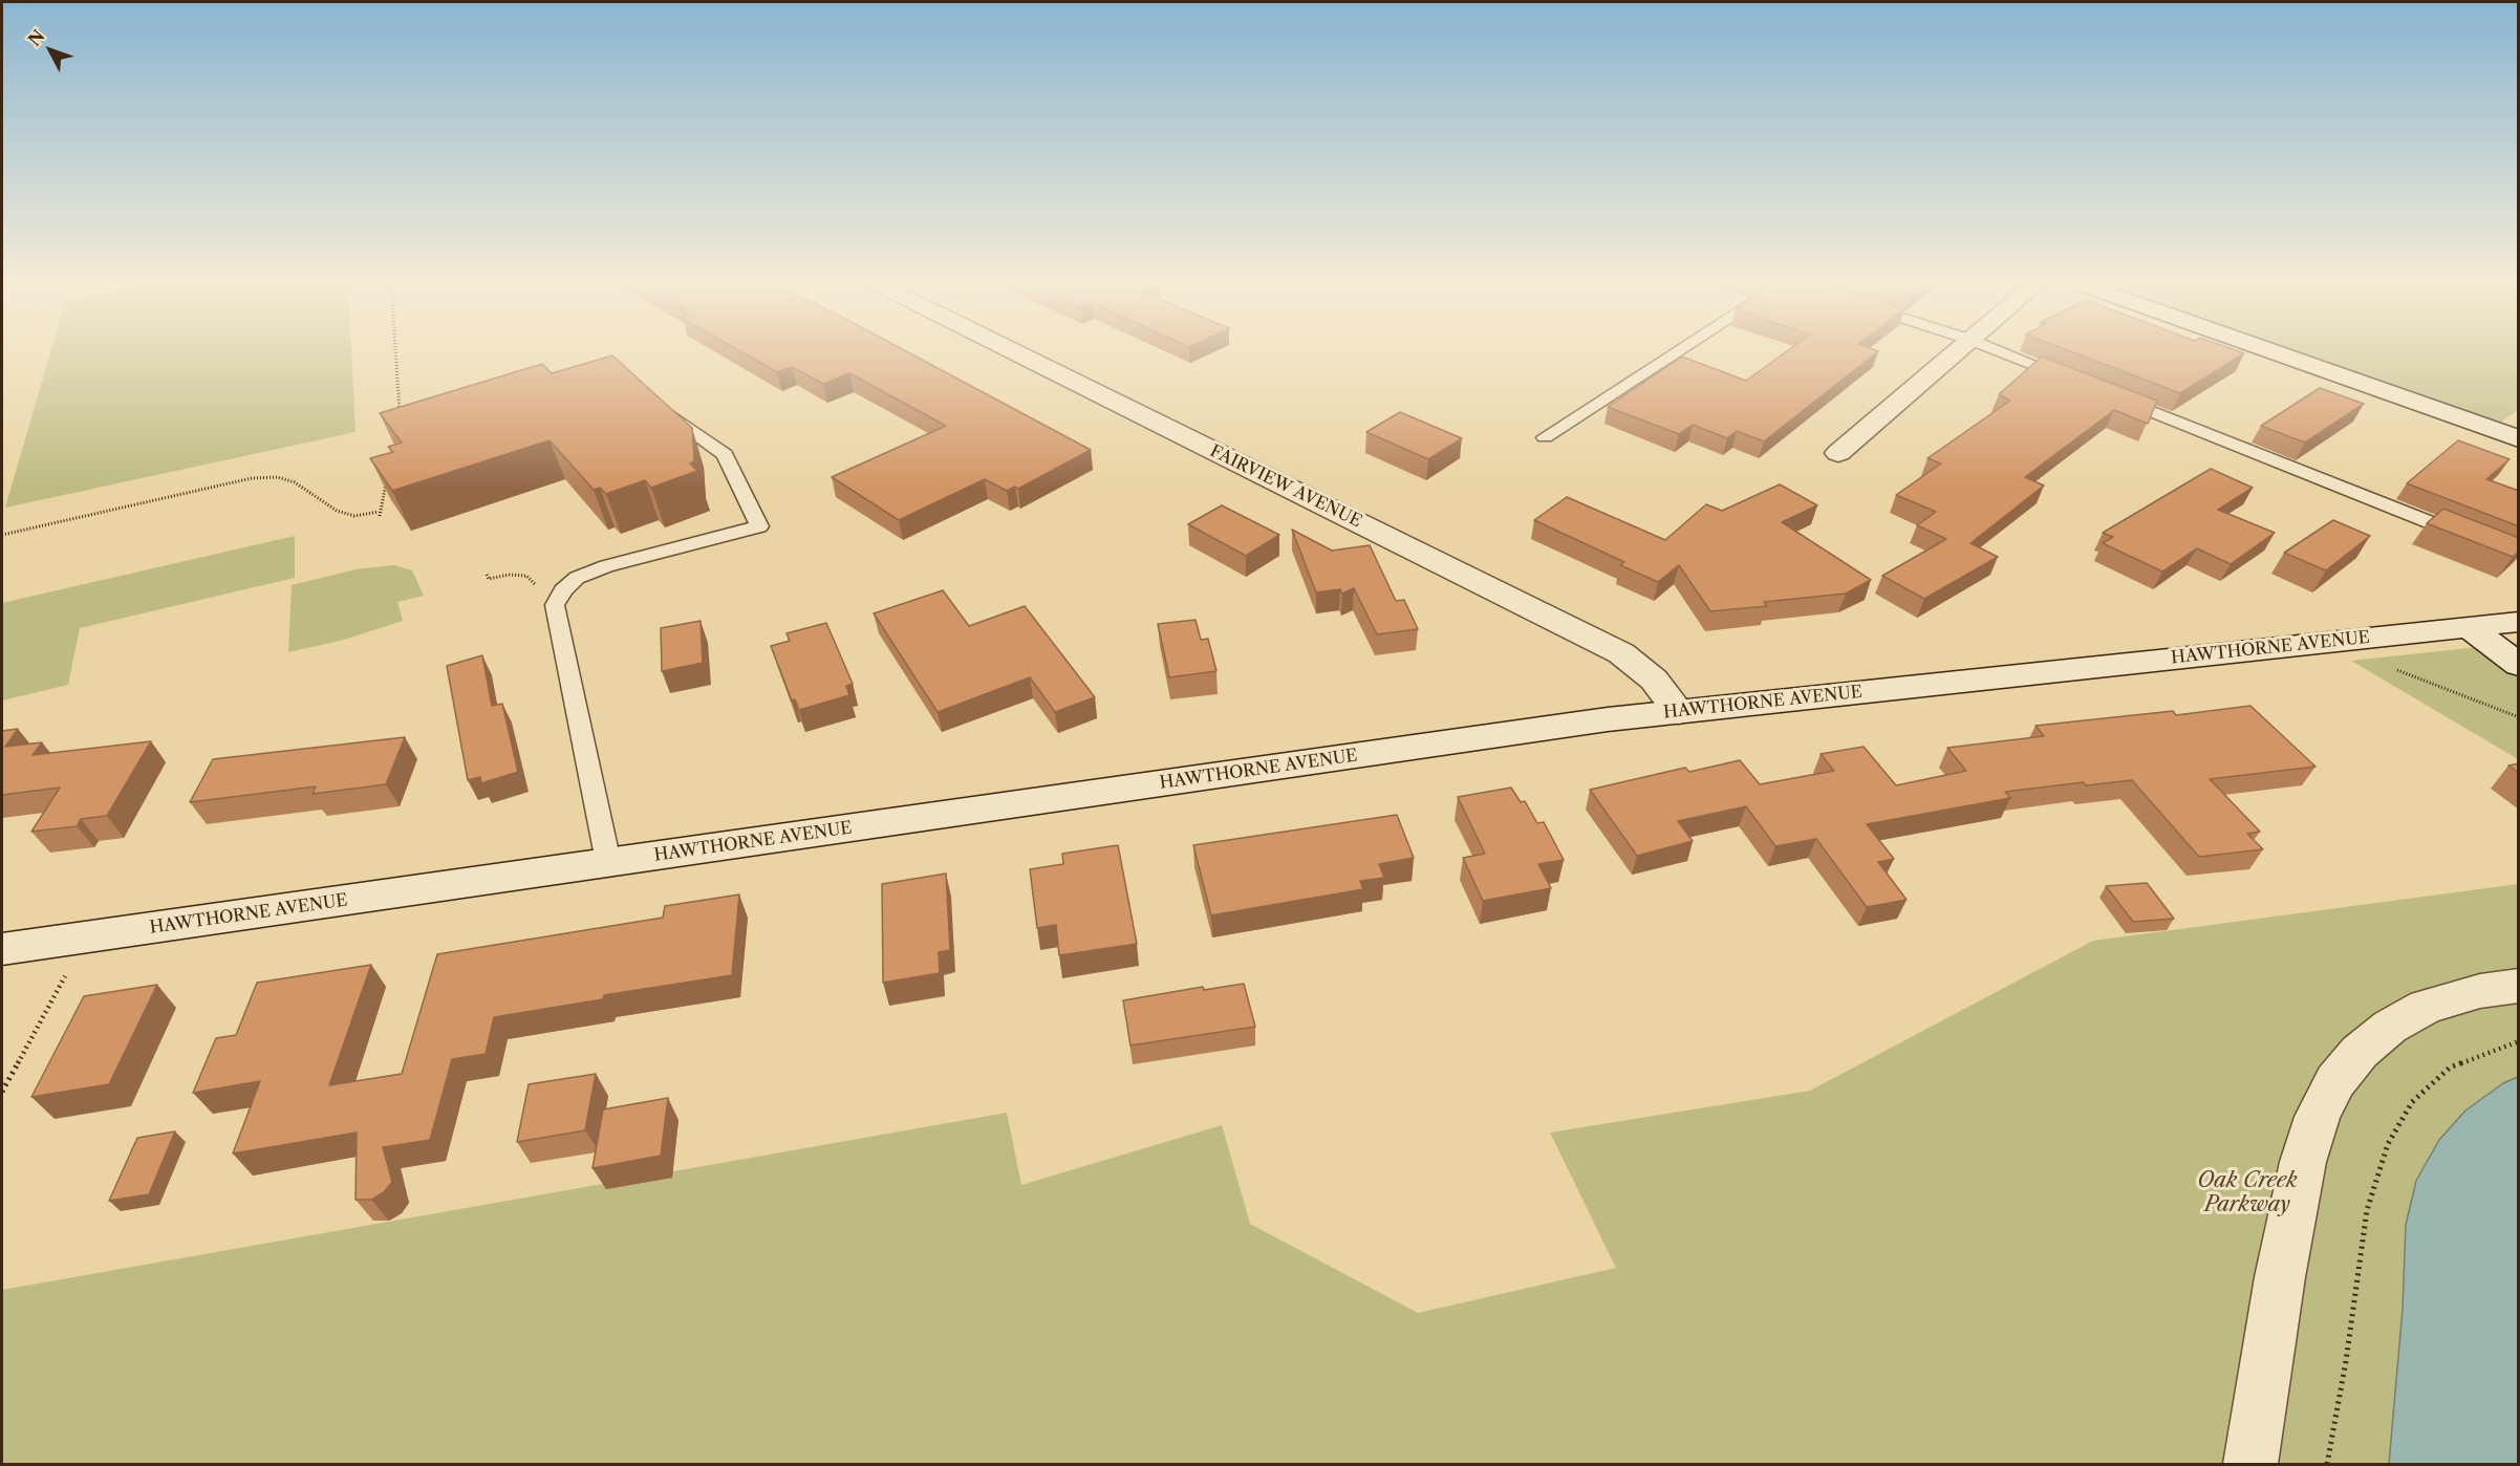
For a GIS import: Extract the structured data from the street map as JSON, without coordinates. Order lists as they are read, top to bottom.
{
  "streets": {
    "street": ["FAIRVIEW AVENUE", "HAWTHORNE AVENUE"]
  },
  "crossings": [
    ["FAIRVIEW AVENUE", "HAWTHORNE AVENUE"]
  ],
  "parks": ["Oak Creek Parkway"],
  "north": "top left"
}
